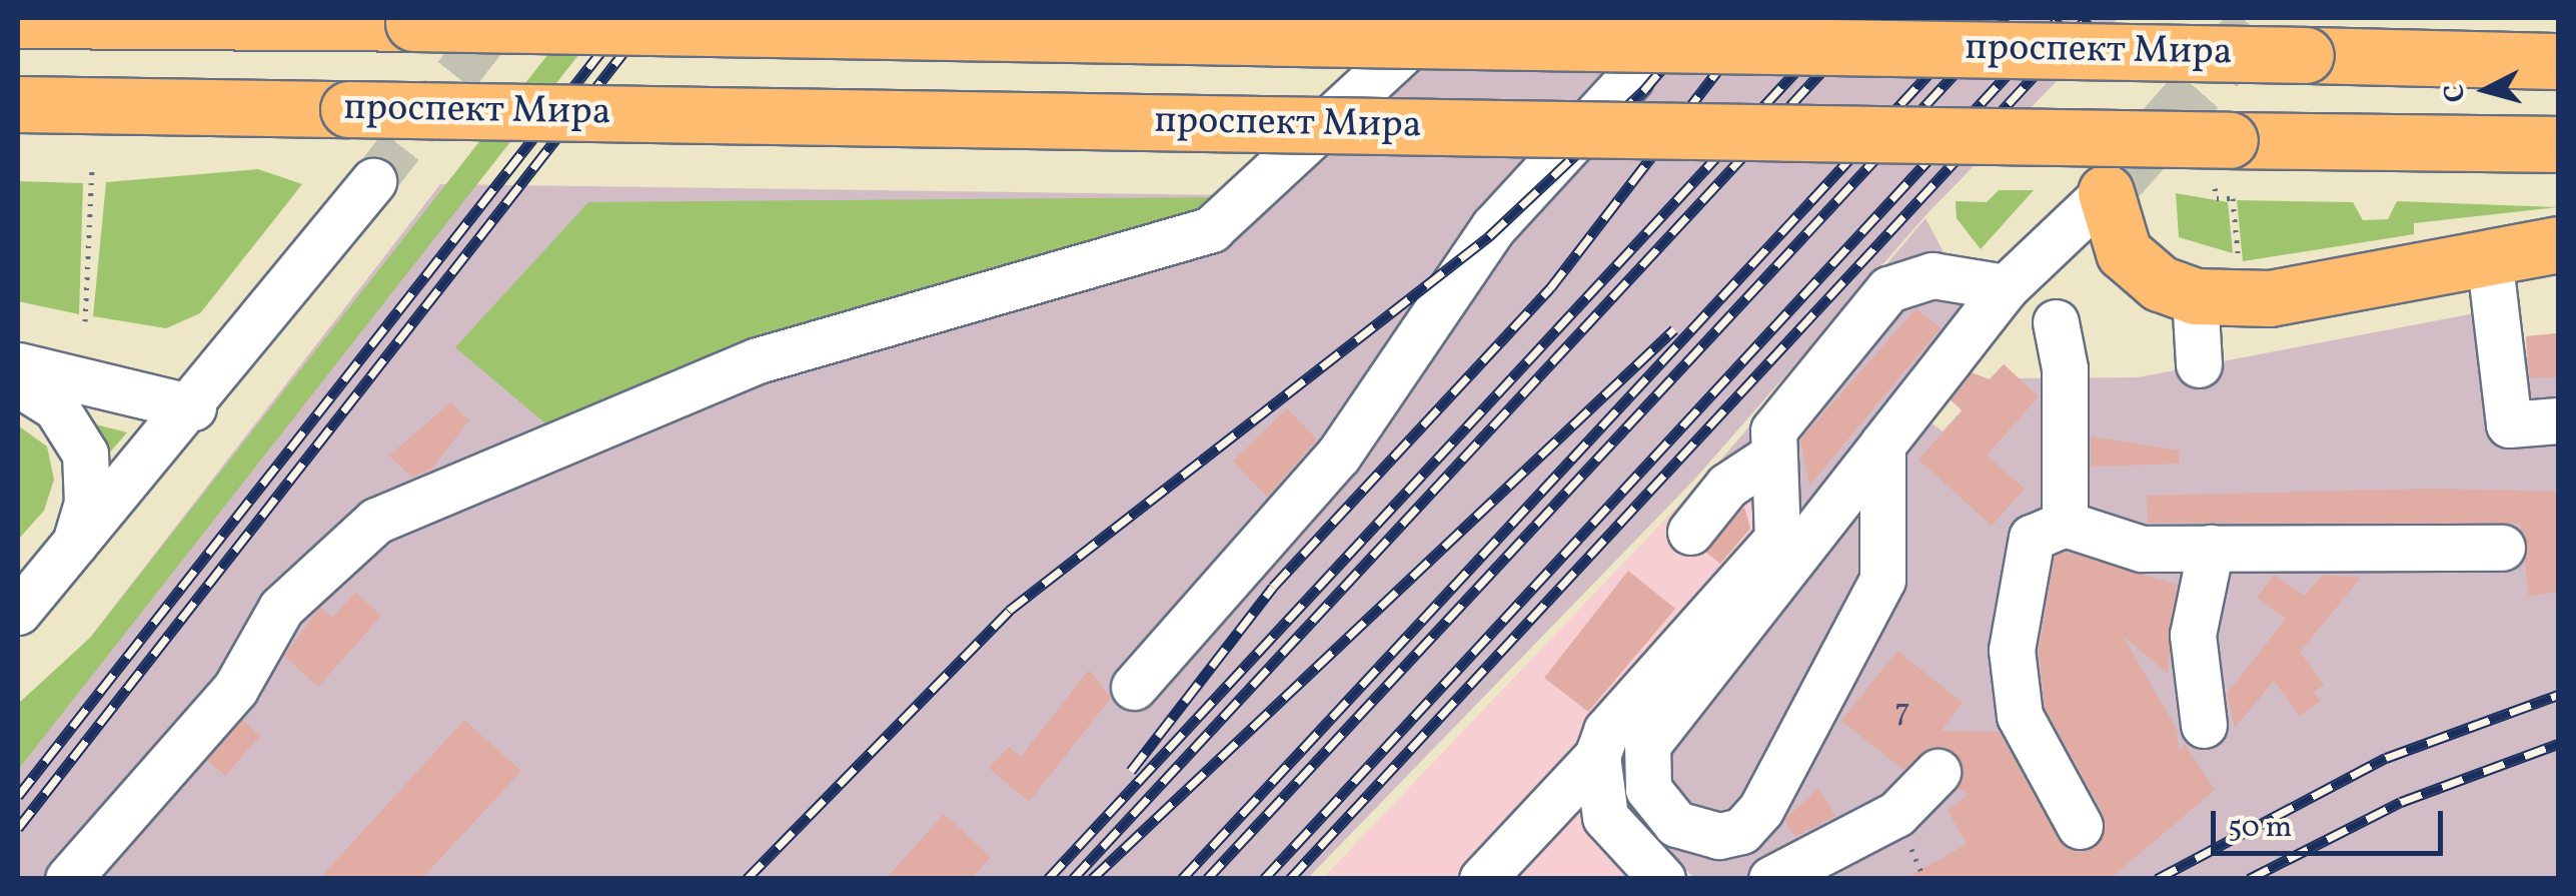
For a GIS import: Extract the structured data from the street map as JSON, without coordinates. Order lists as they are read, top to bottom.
{
  "streets": {
    "main road": ["проспект Мира"]
  },
  "house_numbers": ["7"],
  "scale_bar": "50 m",
  "north": "left"
}
